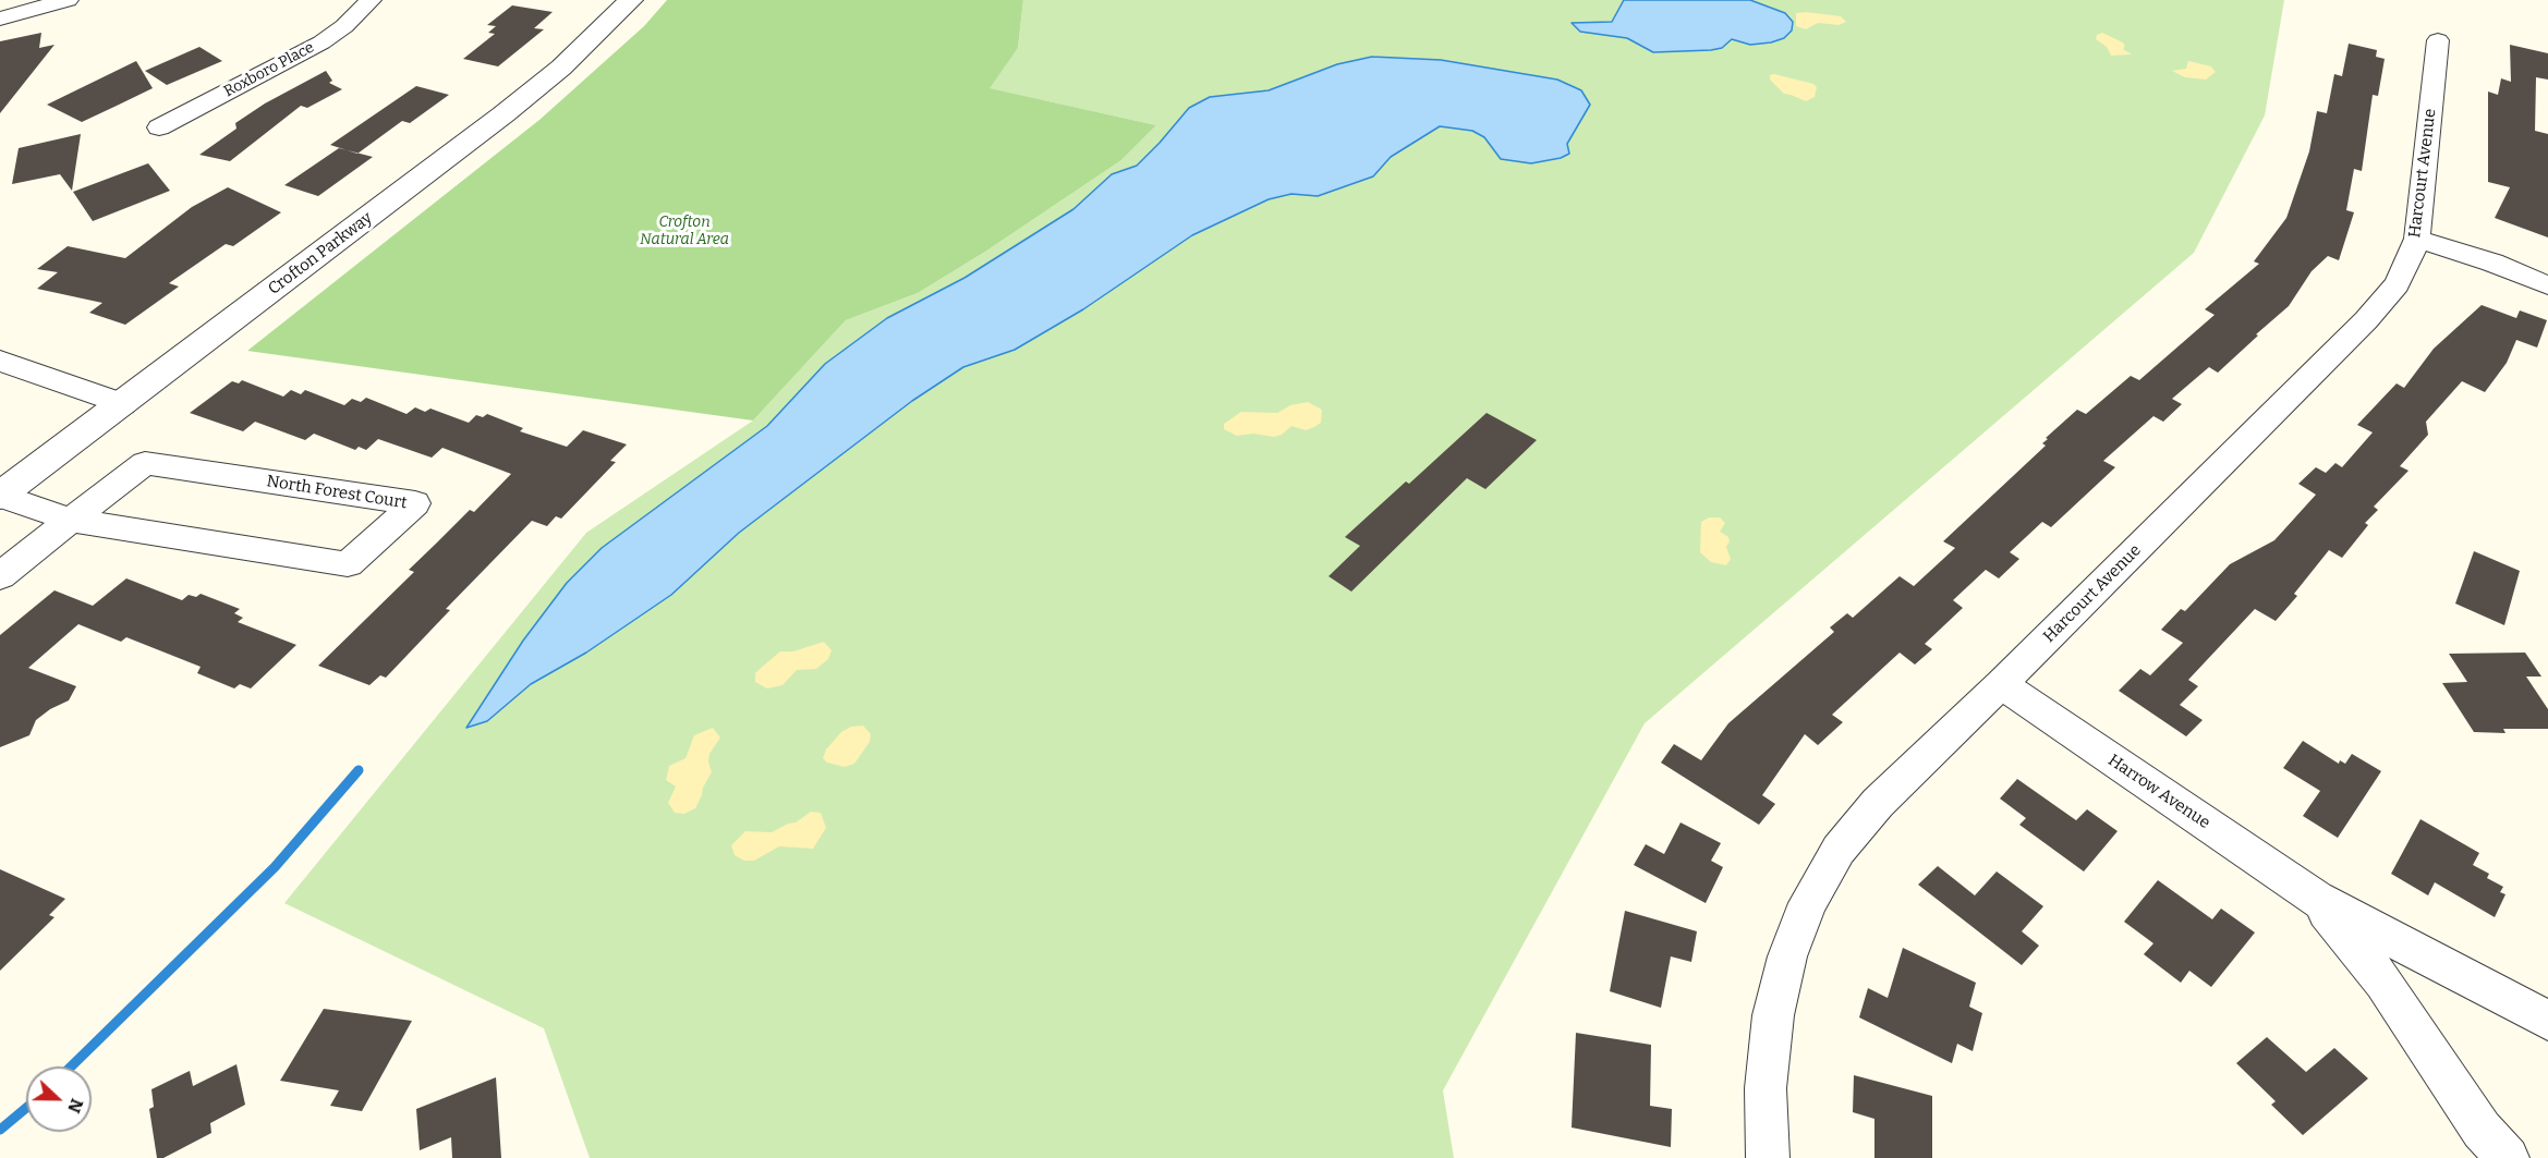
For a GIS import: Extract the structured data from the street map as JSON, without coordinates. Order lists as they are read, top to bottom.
{
  "streets": {
    "street": [
      "Roxboro Place",
      "Harcourt Avenue",
      "Crofton Parkway",
      "North Forest Court",
      "Harrow Avenue"
    ]
  },
  "crossings": [
    ["Harcourt Avenue", "Harrow Avenue"],
    ["Crofton Parkway", "North Forest Court"]
  ],
  "parks": ["Crofton Natural Area"],
  "north": "right"
}
